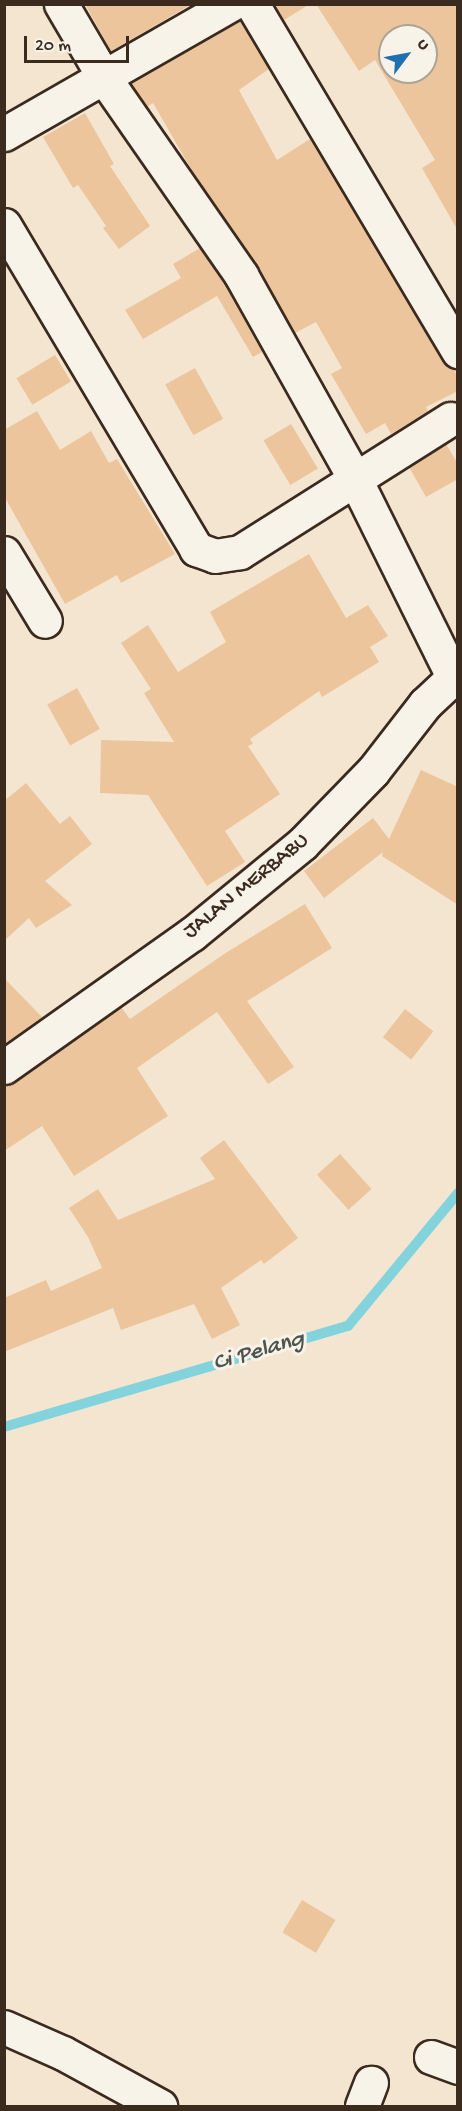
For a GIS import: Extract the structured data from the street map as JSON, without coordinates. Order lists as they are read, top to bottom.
{
  "streets": {
    "street": ["JALAN MERBABU"]
  },
  "water": ["Ci Pelang"],
  "scale_bar": "20 m",
  "north": "top right"
}
